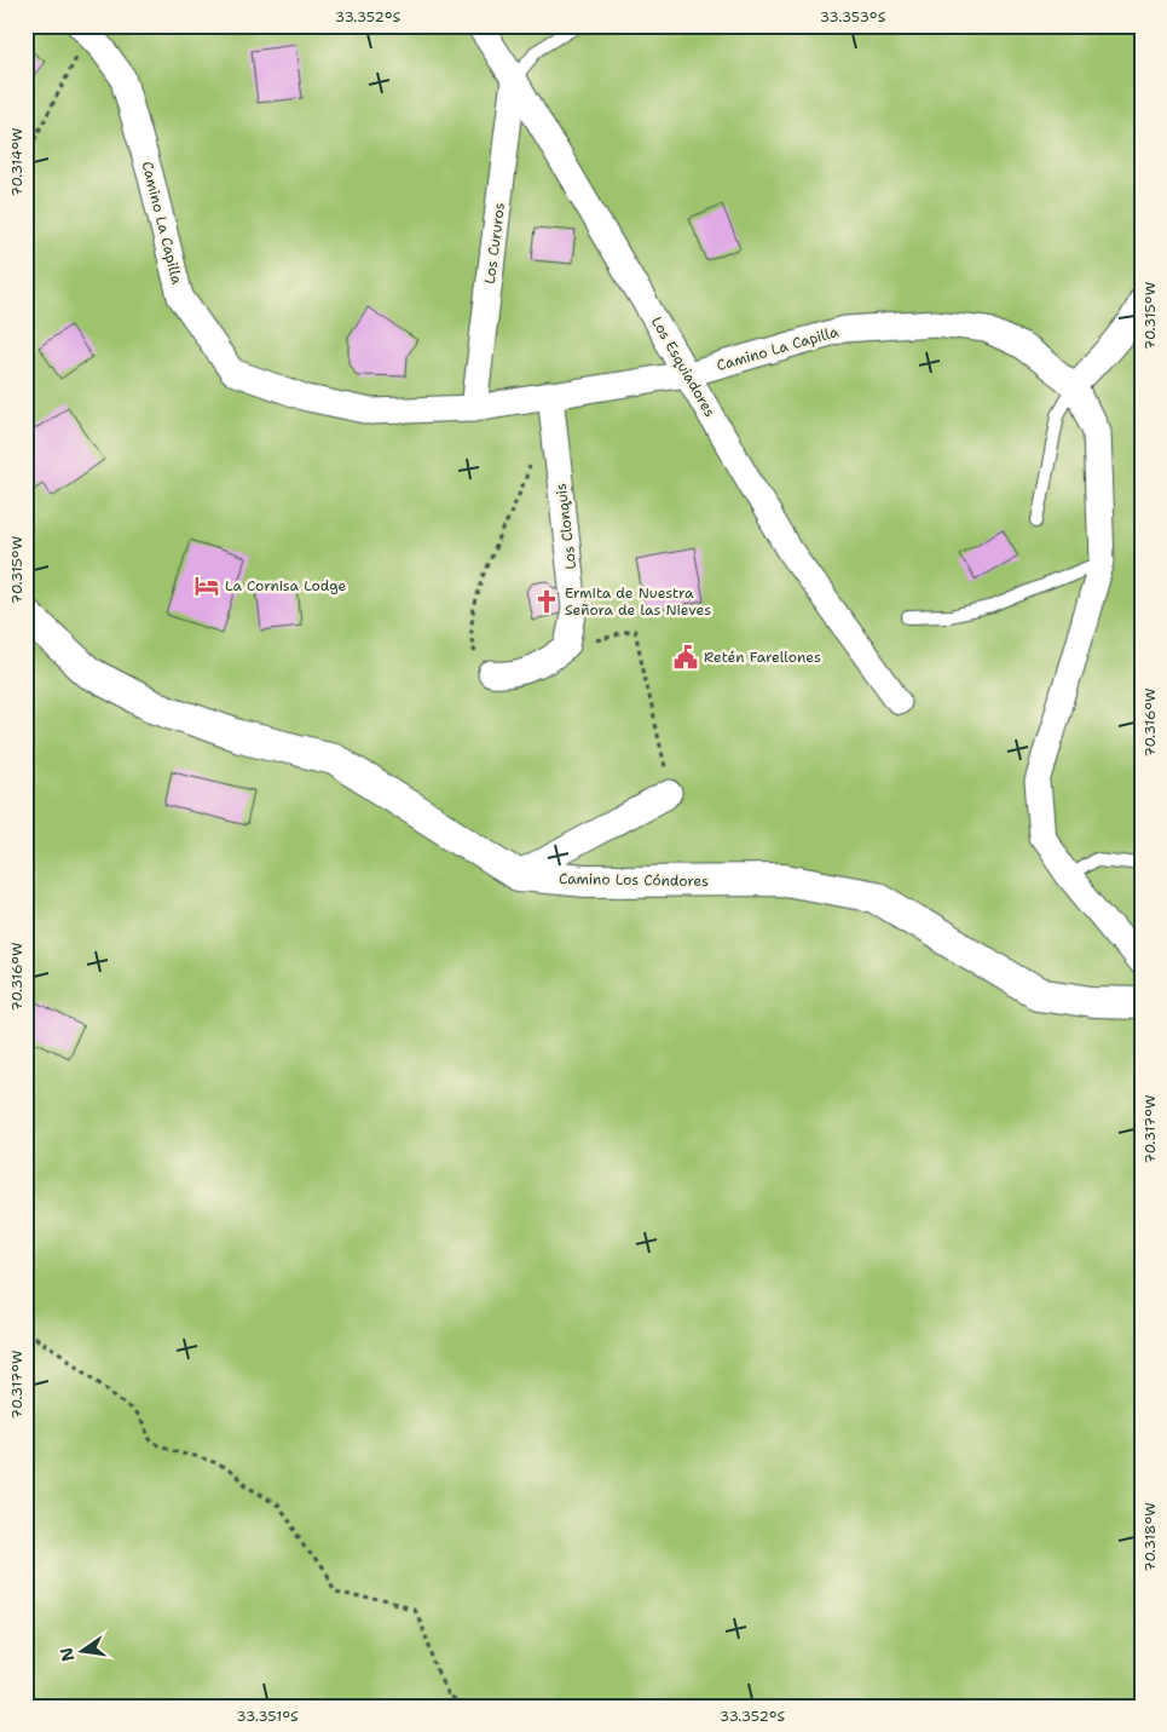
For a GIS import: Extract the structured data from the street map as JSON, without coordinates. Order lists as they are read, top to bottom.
{
  "streets": {
    "street": [
      "Camino La Capilla",
      "Los Cururos",
      "Los Esquiadores",
      "Los Clonquis",
      "Camino Los Cóndores"
    ]
  },
  "crossings": [
    ["Camino La Capilla", "Los Cururos"],
    ["Camino La Capilla", "Los Esquiadores"],
    ["Camino La Capilla", "Los Clonquis"],
    ["Los Cururos", "Los Esquiadores"]
  ],
  "places": {
    "hotel": ["La Cornisa Lodge"],
    "church": ["Ermita de Nuestra Señora de las Nieves"],
    "public building": ["Retén Farellones"]
  },
  "north": "left",
  "coordinates": [
    "33.352°S",
    "33.353°S",
    "70.314°W",
    "70.315°W",
    "70.316°W",
    "70.317°W",
    "70.318°W",
    "33.351°S"
  ]
}
